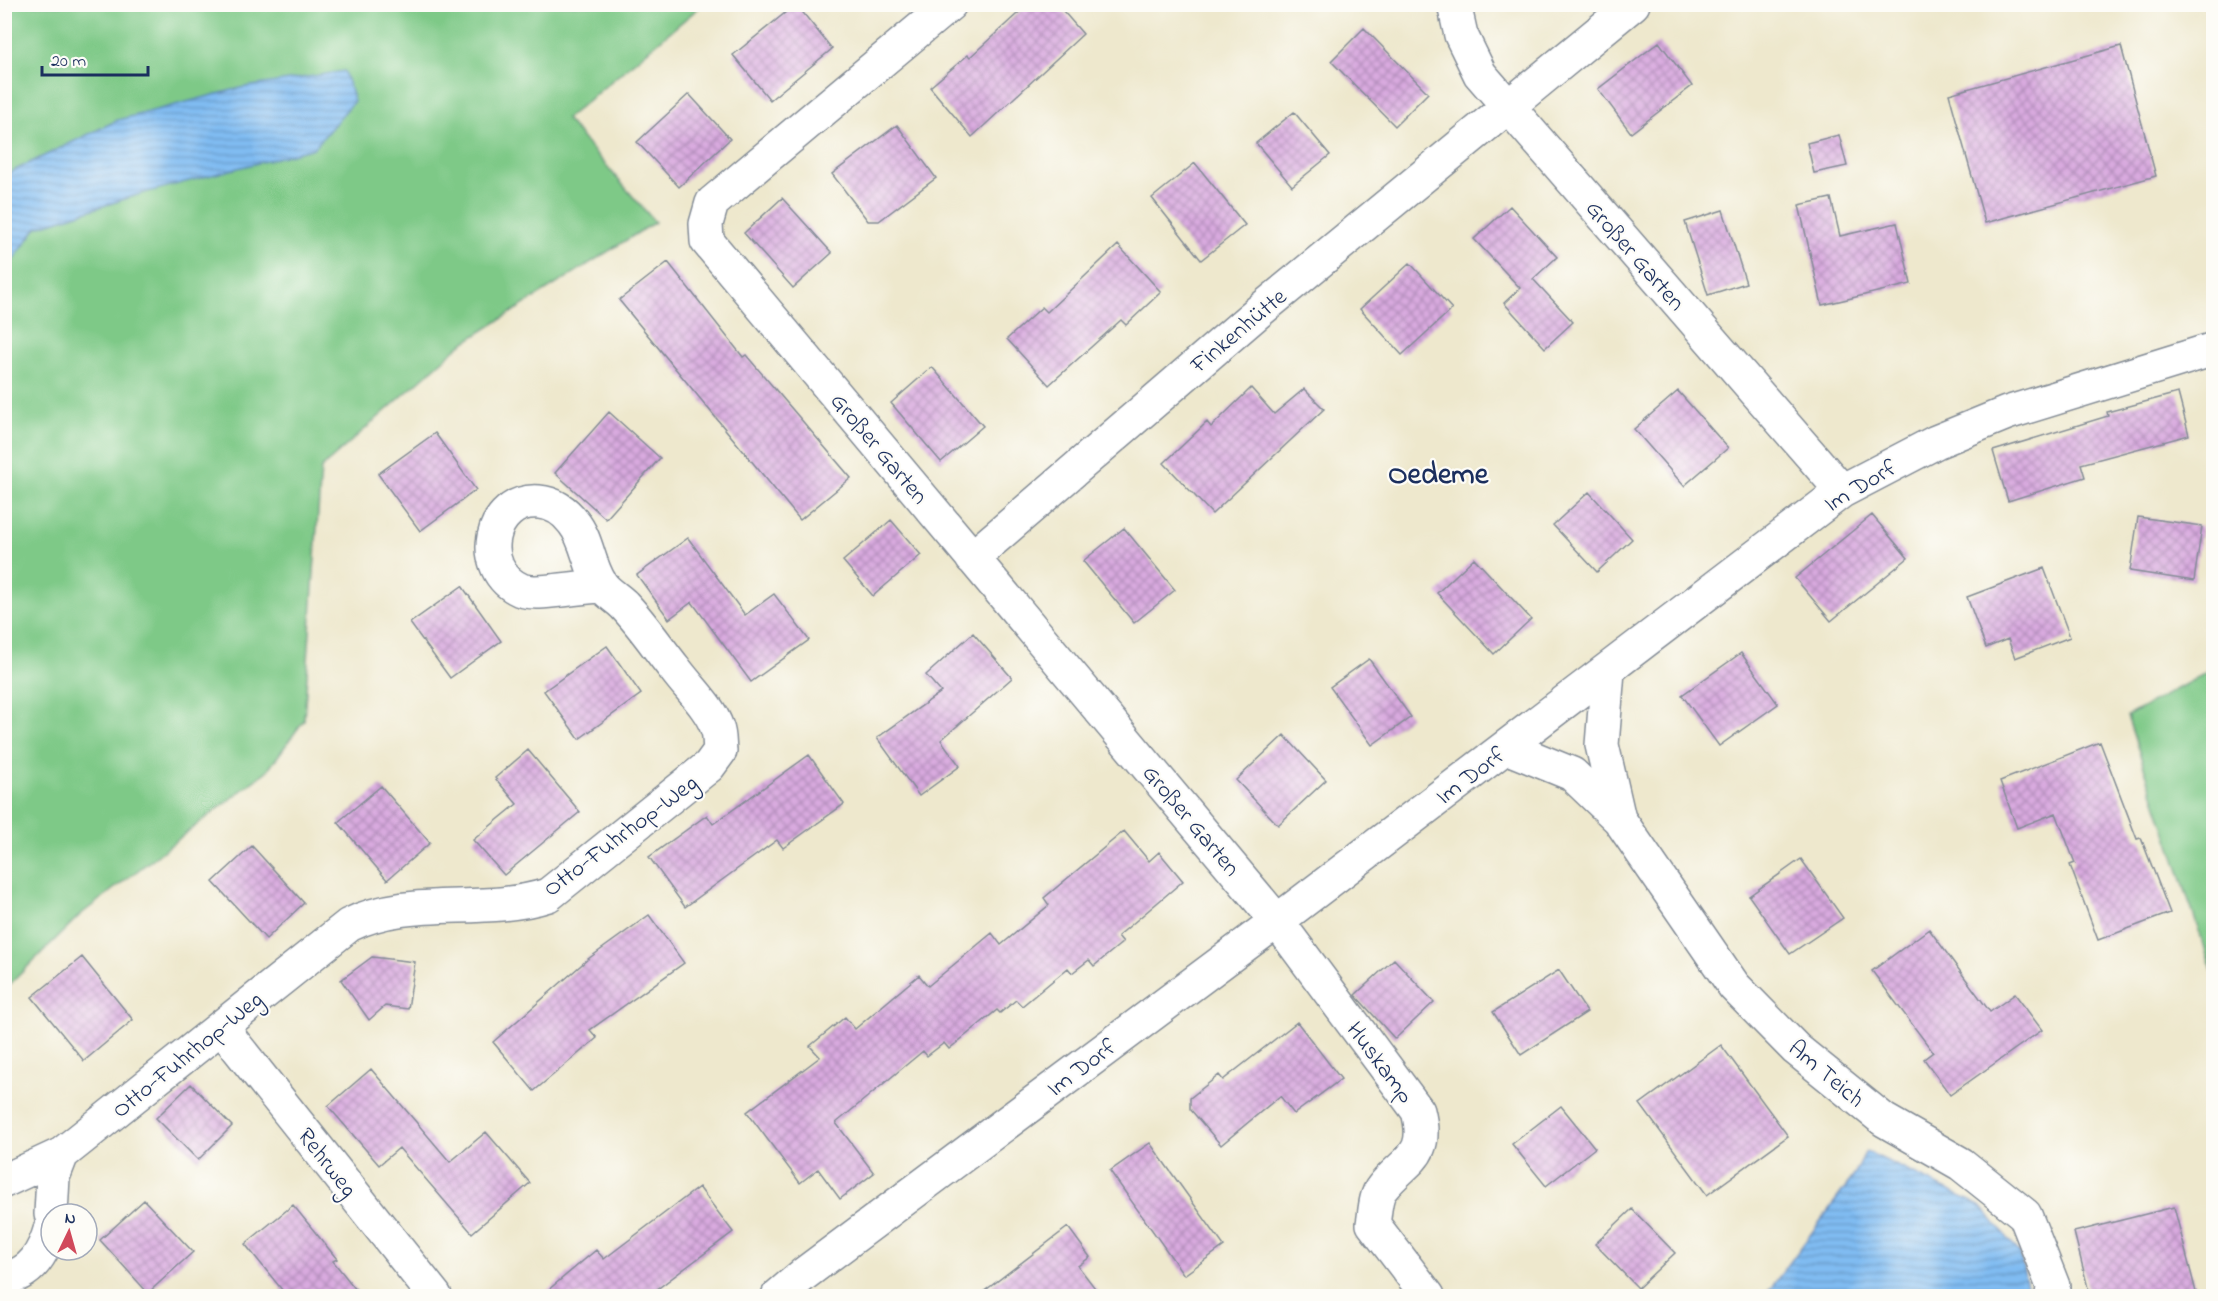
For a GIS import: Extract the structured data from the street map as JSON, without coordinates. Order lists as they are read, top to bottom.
{
  "streets": {
    "street": [
      "Großer Garten",
      "Finkenhütte",
      "Im Dorf",
      "Otto-Fuhrhop-Weg",
      "Huskamp",
      "Am Teich",
      "Rehrweg"
    ]
  },
  "crossings": [
    ["Großer Garten", "Finkenhütte"],
    ["Großer Garten", "Im Dorf"],
    ["Großer Garten", "Huskamp"],
    ["Im Dorf", "Huskamp"],
    ["Im Dorf", "Am Teich"],
    ["Otto-Fuhrhop-Weg", "Rehrweg"]
  ],
  "districts": ["Oedeme"],
  "scale_bar": "20 m",
  "north": "top"
}
